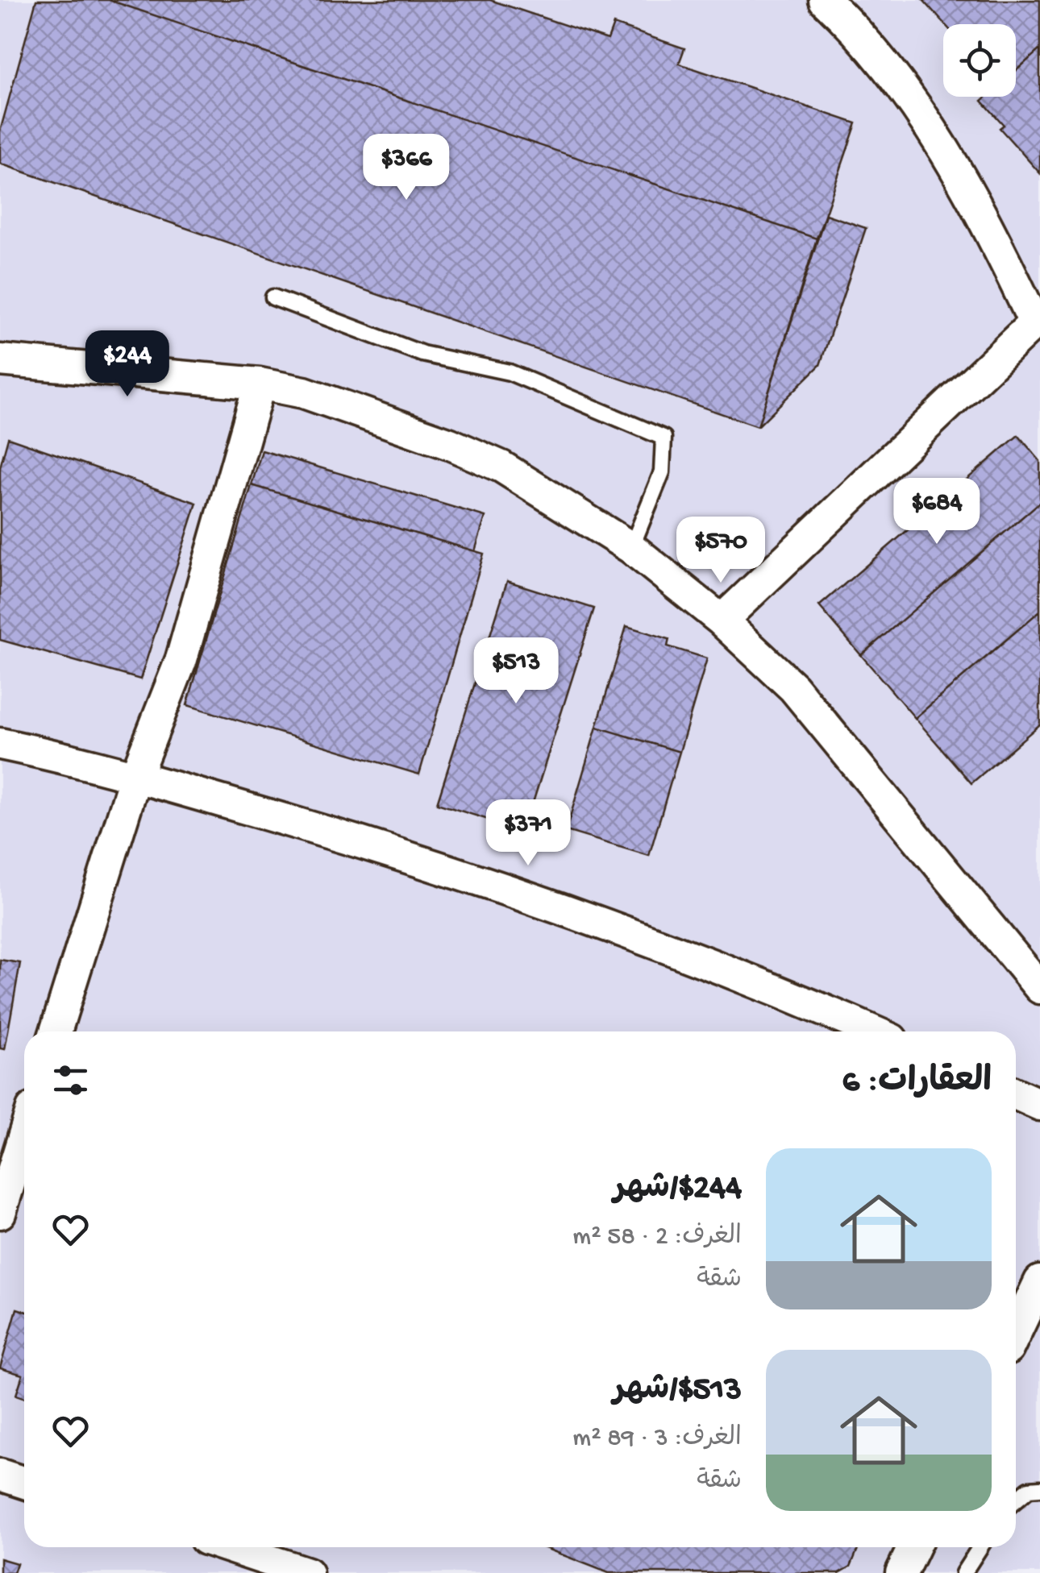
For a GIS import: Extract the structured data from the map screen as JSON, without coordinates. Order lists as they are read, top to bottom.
{
  "page": {
    "price": [
      "$366",
      "$244",
      "$684",
      "$570",
      "$513",
      "$371"
    ],
    "heading": "العقارات: 6",
    "list": [
      {
        "name": "$244/شهر",
        "note": "الغرف: 2 · 58 m² · شقة"
      },
      {
        "name": "$513/شهر",
        "note": "الغرف: 3 · 89 m² · شقة"
      }
    ]
  }
}
